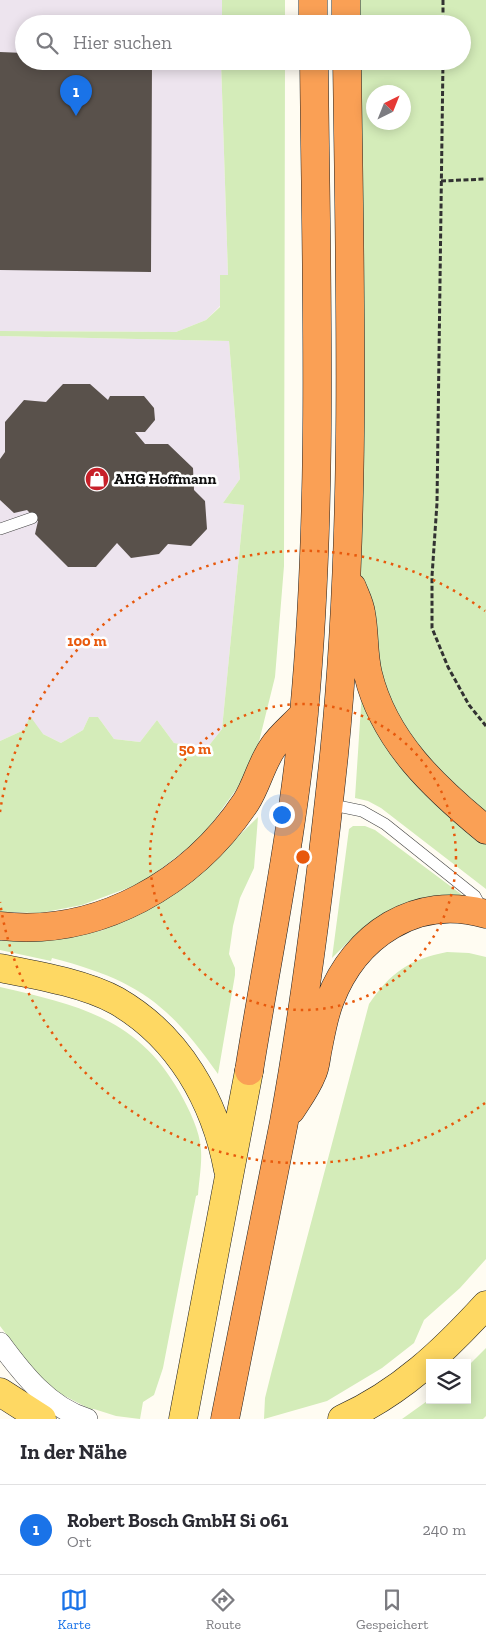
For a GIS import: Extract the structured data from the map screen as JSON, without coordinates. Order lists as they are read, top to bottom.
{
  "places": {
    "shop": ["AHG Hoffmann"]
  },
  "north": "top right",
  "page": {
    "search": "Hier suchen",
    "pins": "1",
    "heading": "In der Nähe",
    "list": [
      {
        "mark": "1",
        "name": "Robert Bosch GmbH Si 061",
        "note": "Ort",
        "value": "240 m"
      }
    ],
    "nav": ["Karte", "Route", "Gespeichert"]
  },
  "rings": ["100 m", "50 m"]
}
